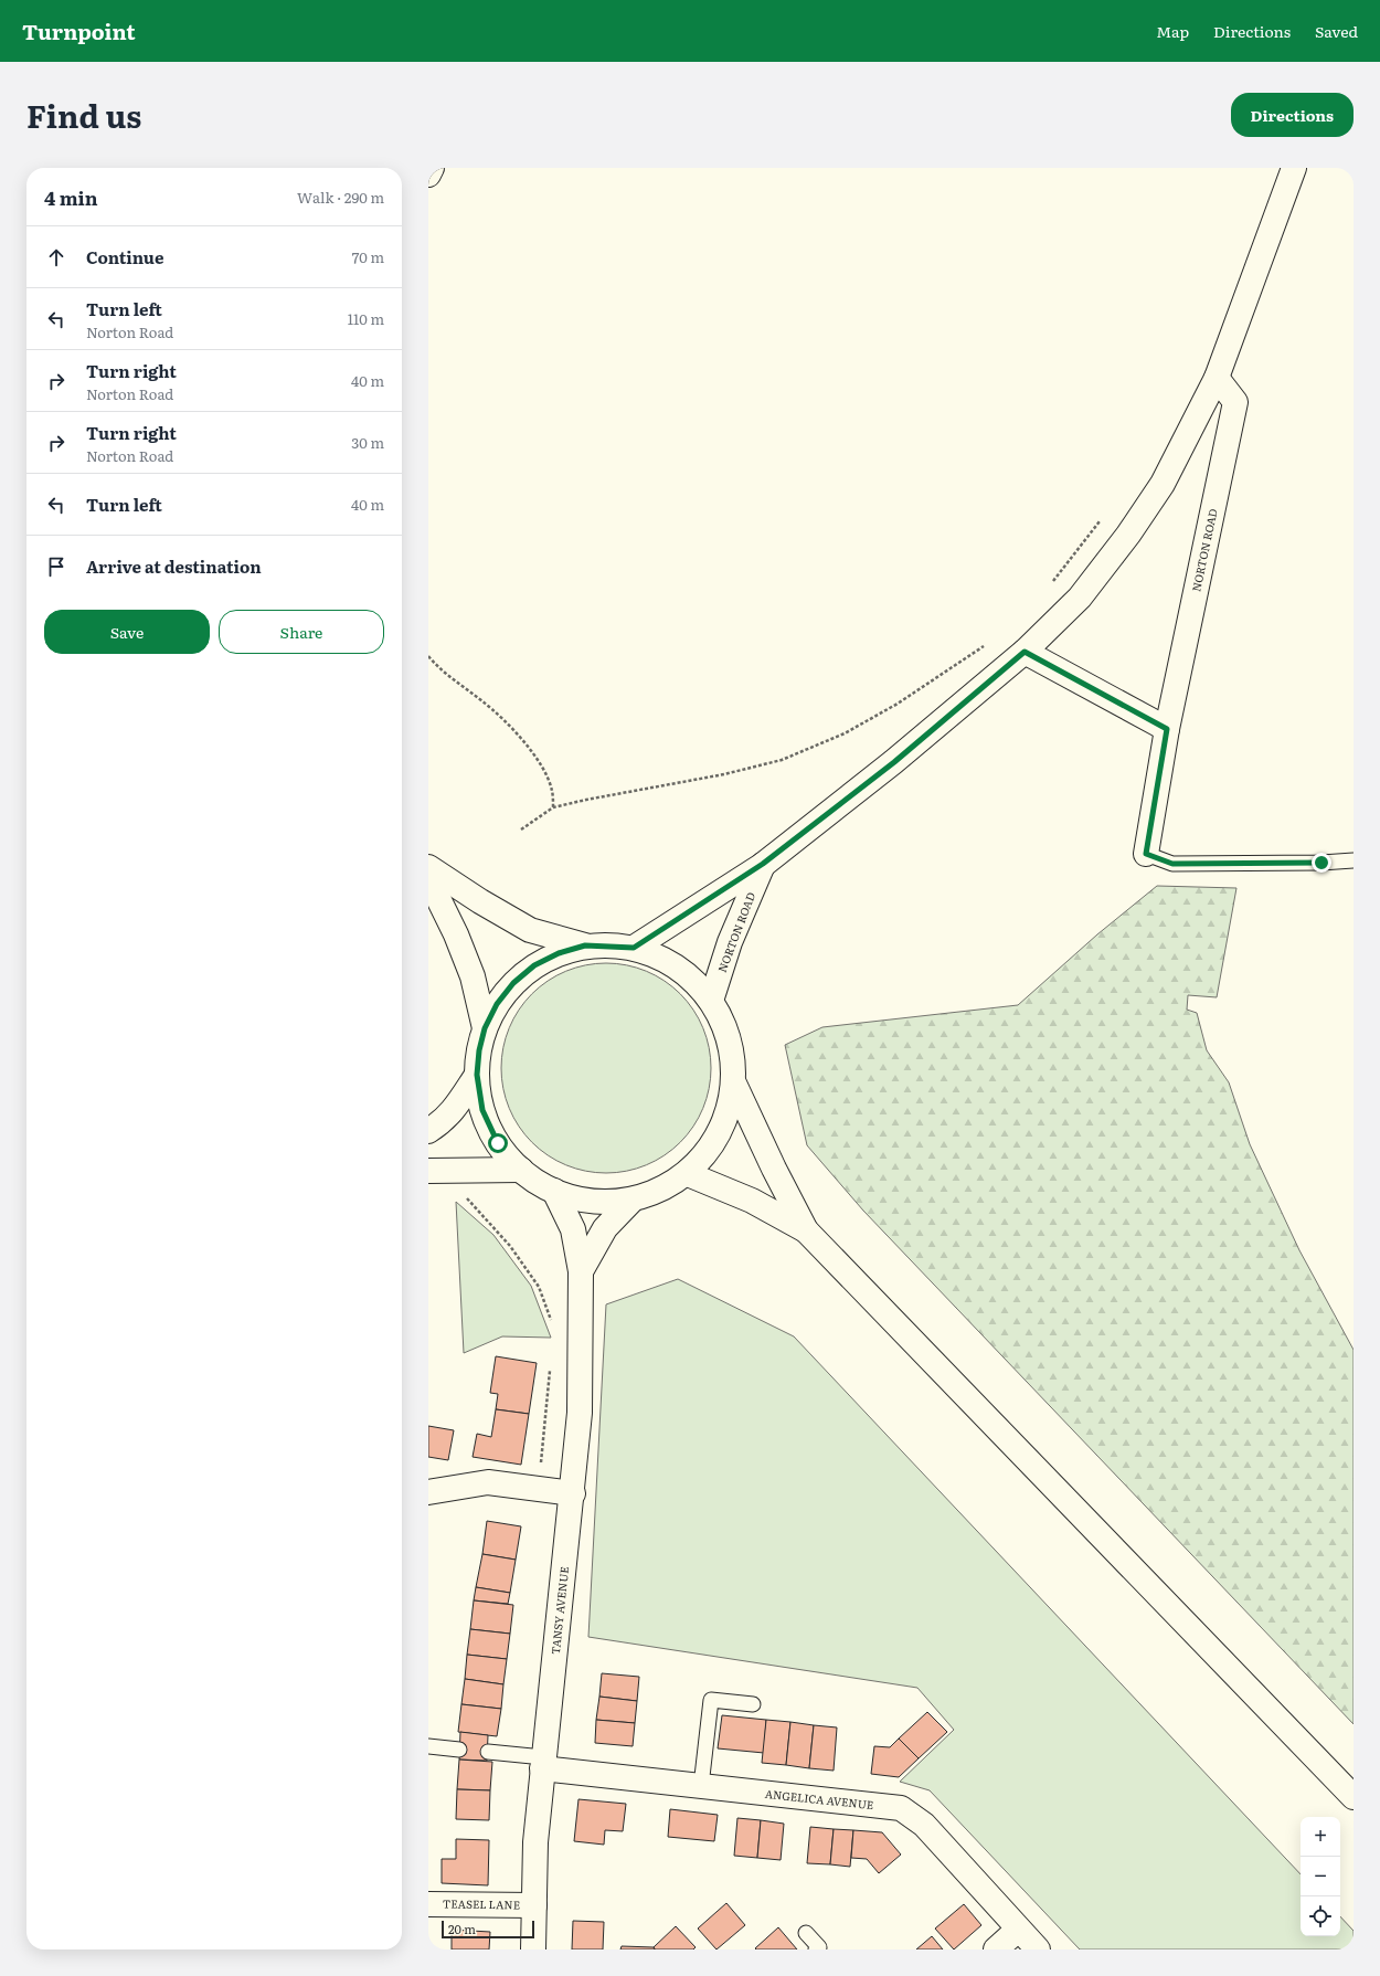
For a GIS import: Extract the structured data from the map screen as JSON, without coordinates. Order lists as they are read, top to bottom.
{
  "streets": {
    "street": [
      "NORTON ROAD",
      "TANSY AVENUE",
      "ANGELICA AVENUE",
      "TEASEL LANE"
    ]
  },
  "crossings": [
    ["TANSY AVENUE", "ANGELICA AVENUE"],
    ["TANSY AVENUE", "TEASEL LANE"]
  ],
  "scale_bar": "20 m",
  "page": {
    "header": "Turnpoint",
    "nav": ["Map", "Directions", "Saved"],
    "title": "Find us",
    "buttons": [
      "Directions",
      ["Save", "Share"]
    ],
    "heading": ["4 min", "Walk · 290 m"],
    "list": [
      ["Continue", "70 m"],
      ["Turn left", "Norton Road", "110 m"],
      ["Turn right", "Norton Road", "40 m"],
      ["Turn right", "Norton Road", "30 m"],
      ["Turn left", "40 m"],
      "Arrive at destination"
    ],
    "map_buttons": ["+", "−"],
    "scale": "20 m"
  }
}
